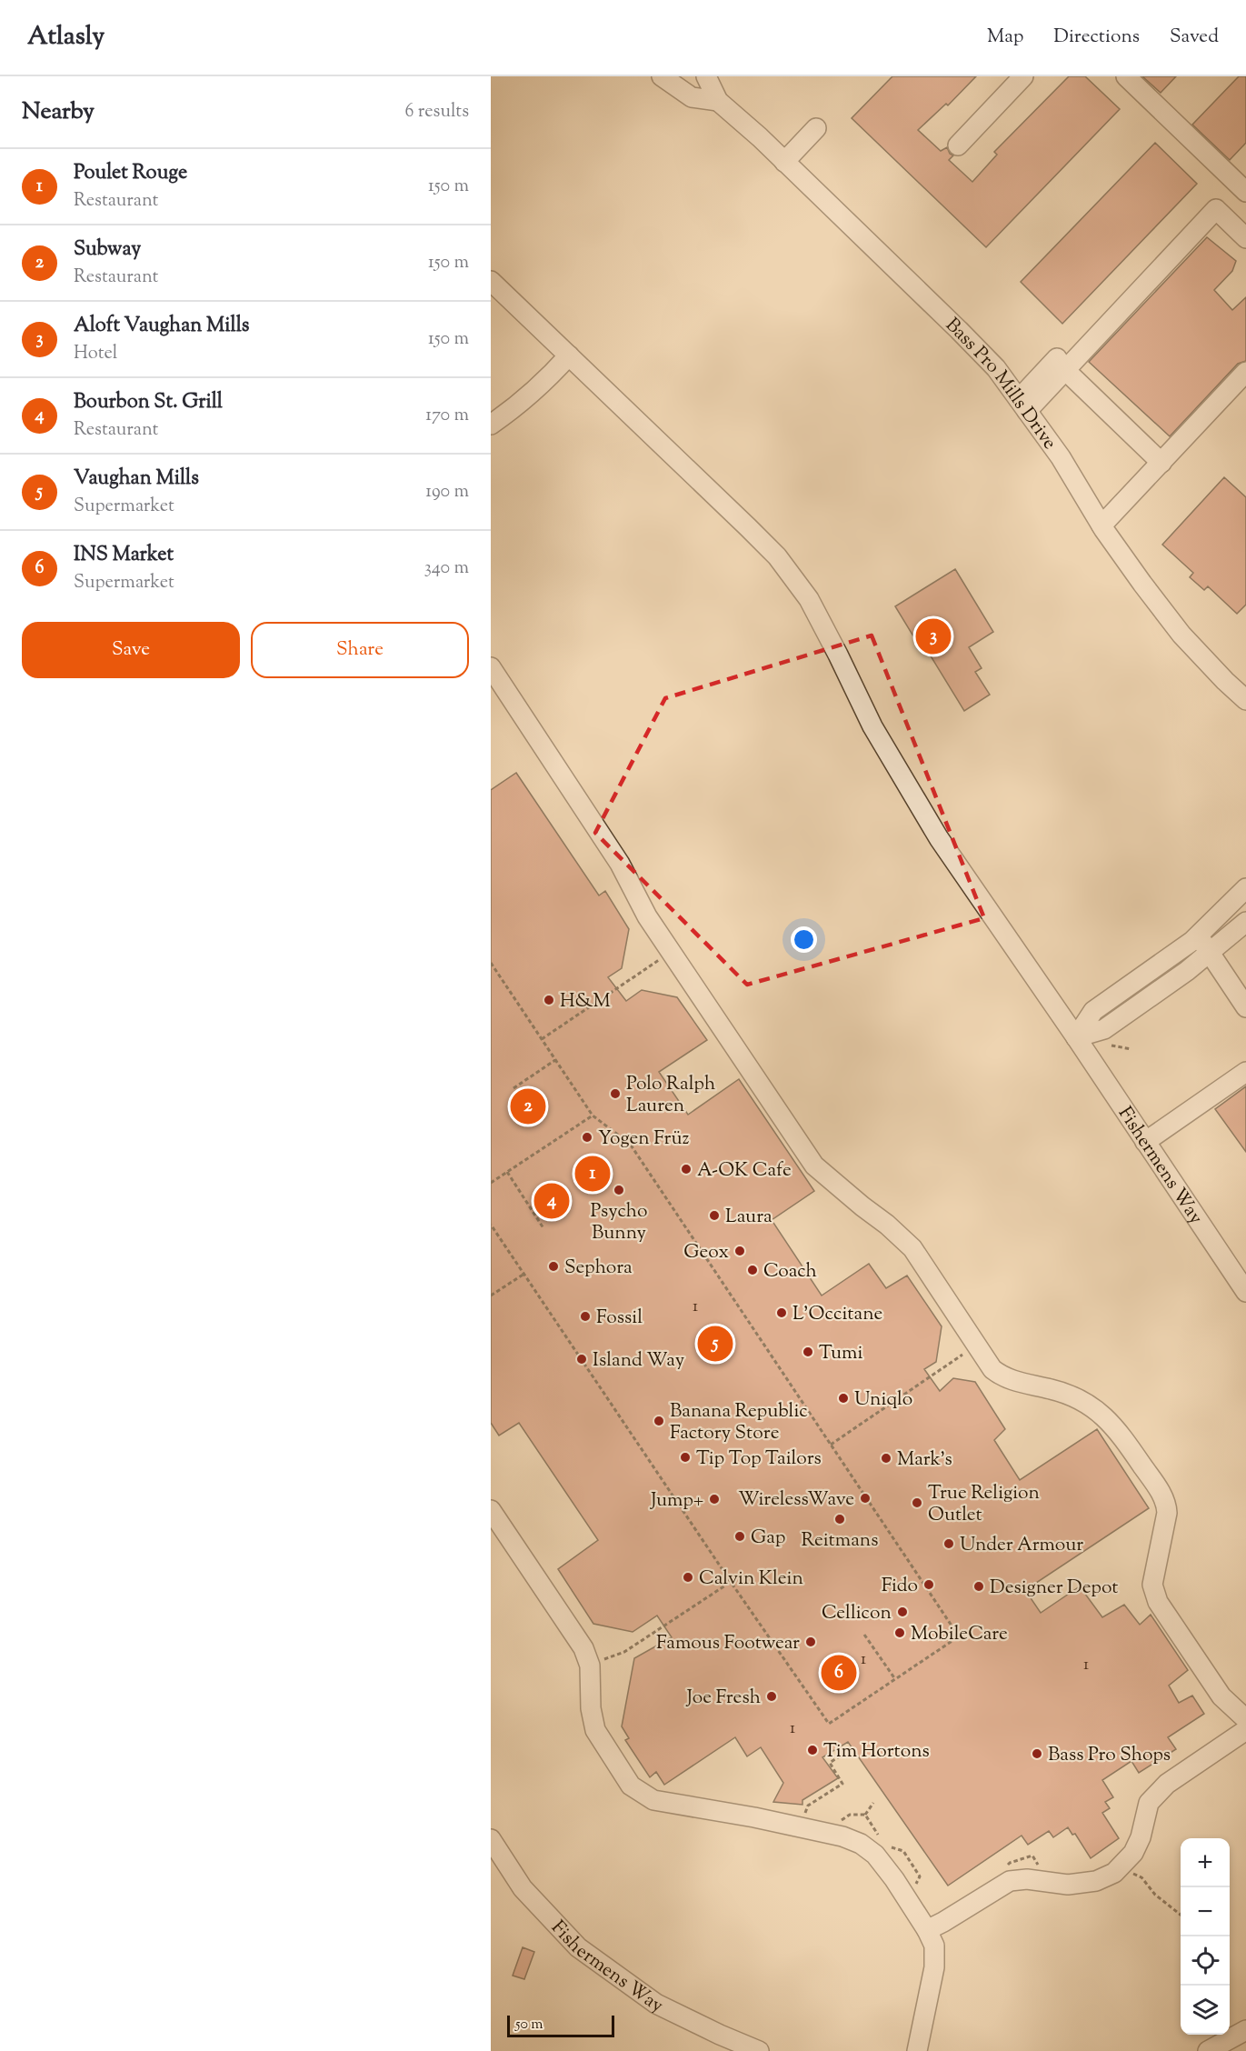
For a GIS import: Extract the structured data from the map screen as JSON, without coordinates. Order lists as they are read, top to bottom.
{
  "streets": {
    "street": ["Bass Pro Mills Drive", "Fishermens Way"]
  },
  "places": [
    "H&M",
    "Polo Ralph Lauren",
    "Yogen Früz",
    "A-OK Cafe",
    "Psycho Bunny",
    "Laura",
    "Geox",
    "Sephora",
    "Coach",
    "L'Occitane",
    "Fossil",
    "Tumi",
    "Island Way",
    "Uniqlo",
    "Banana Republic Factory Store",
    "Tip Top Tailors",
    "Mark's",
    "WirelessWave",
    "Jump+",
    "True Religion Outlet",
    "Reitmans",
    "Gap",
    "Under Armour",
    "Calvin Klein",
    "Fido",
    "Designer Depot",
    "Cellicon",
    "MobileCare",
    "Famous Footwear",
    "Joe Fresh",
    "Tim Hortons",
    "Bass Pro Shops"
  ],
  "house_numbers": [
    "1",
    "1",
    "1",
    "1"
  ],
  "scale_bar": "50 m",
  "page": {
    "header": "Atlasly",
    "nav": ["Map", "Directions", "Saved"],
    "heading": ["Nearby", "6 results"],
    "list": [
      {
        "mark": "1",
        "name": "Poulet Rouge",
        "note": "Restaurant",
        "value": "150 m"
      },
      {
        "mark": "2",
        "name": "Subway",
        "note": "Restaurant",
        "value": "150 m"
      },
      {
        "mark": "3",
        "name": "Aloft Vaughan Mills",
        "note": "Hotel",
        "value": "150 m"
      },
      {
        "mark": "4",
        "name": "Bourbon St. Grill",
        "note": "Restaurant",
        "value": "170 m"
      },
      {
        "mark": "5",
        "name": "Vaughan Mills",
        "note": "Supermarket",
        "value": "190 m"
      },
      {
        "mark": "6",
        "name": "INS Market",
        "note": "Supermarket",
        "value": "340 m"
      }
    ],
    "buttons": ["Save", "Share"],
    "pins": [
      "3",
      "2",
      "1",
      "4",
      "5",
      "6"
    ],
    "map_buttons": ["+", "−"],
    "scale": "50 m"
  }
}
